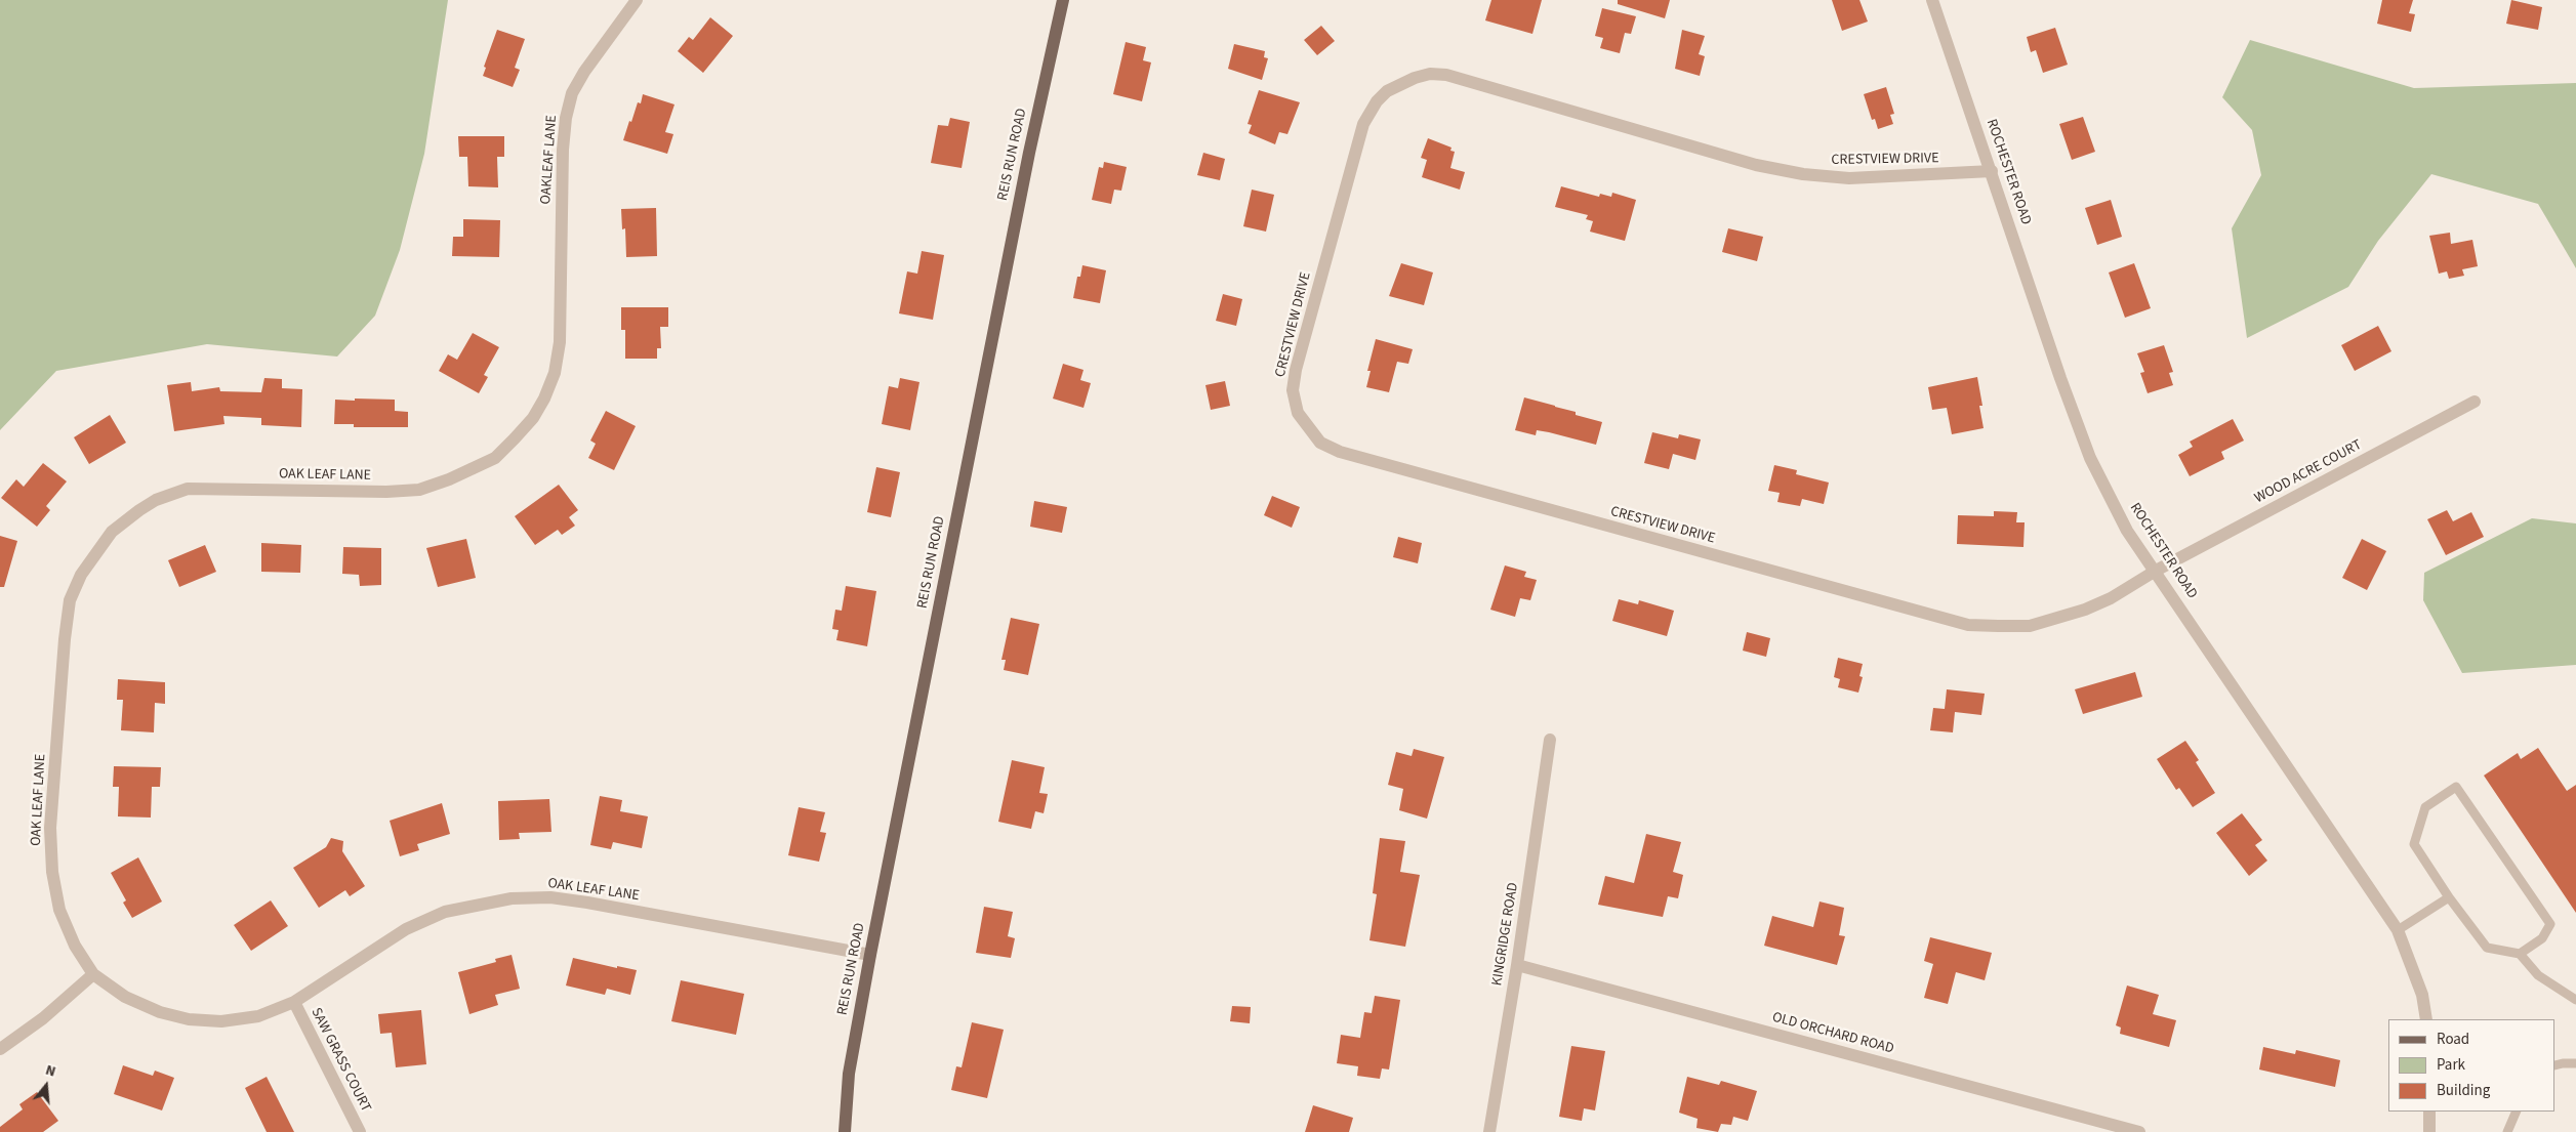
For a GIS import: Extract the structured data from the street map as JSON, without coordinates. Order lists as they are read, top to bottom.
{
  "streets": {
    "main road": ["REIS RUN ROAD"],
    "street": [
      "OAKLEAF LANE",
      "CRESTVIEW DRIVE",
      "ROCHESTER ROAD",
      "WOOD ACRE COURT",
      "OAK LEAF LANE",
      "KINGRIDGE ROAD",
      "OLD ORCHARD ROAD",
      "SAW GRASS COURT"
    ]
  },
  "crossings": [
    ["REIS RUN ROAD", "OAK LEAF LANE"],
    ["OAKLEAF LANE", "OAK LEAF LANE"],
    ["CRESTVIEW DRIVE", "ROCHESTER ROAD"],
    ["CRESTVIEW DRIVE", "WOOD ACRE COURT"],
    ["ROCHESTER ROAD", "WOOD ACRE COURT"],
    ["OAK LEAF LANE", "SAW GRASS COURT"],
    ["KINGRIDGE ROAD", "OLD ORCHARD ROAD"]
  ],
  "legend": ["Road", "Park", "Building"],
  "north": "top"
}
